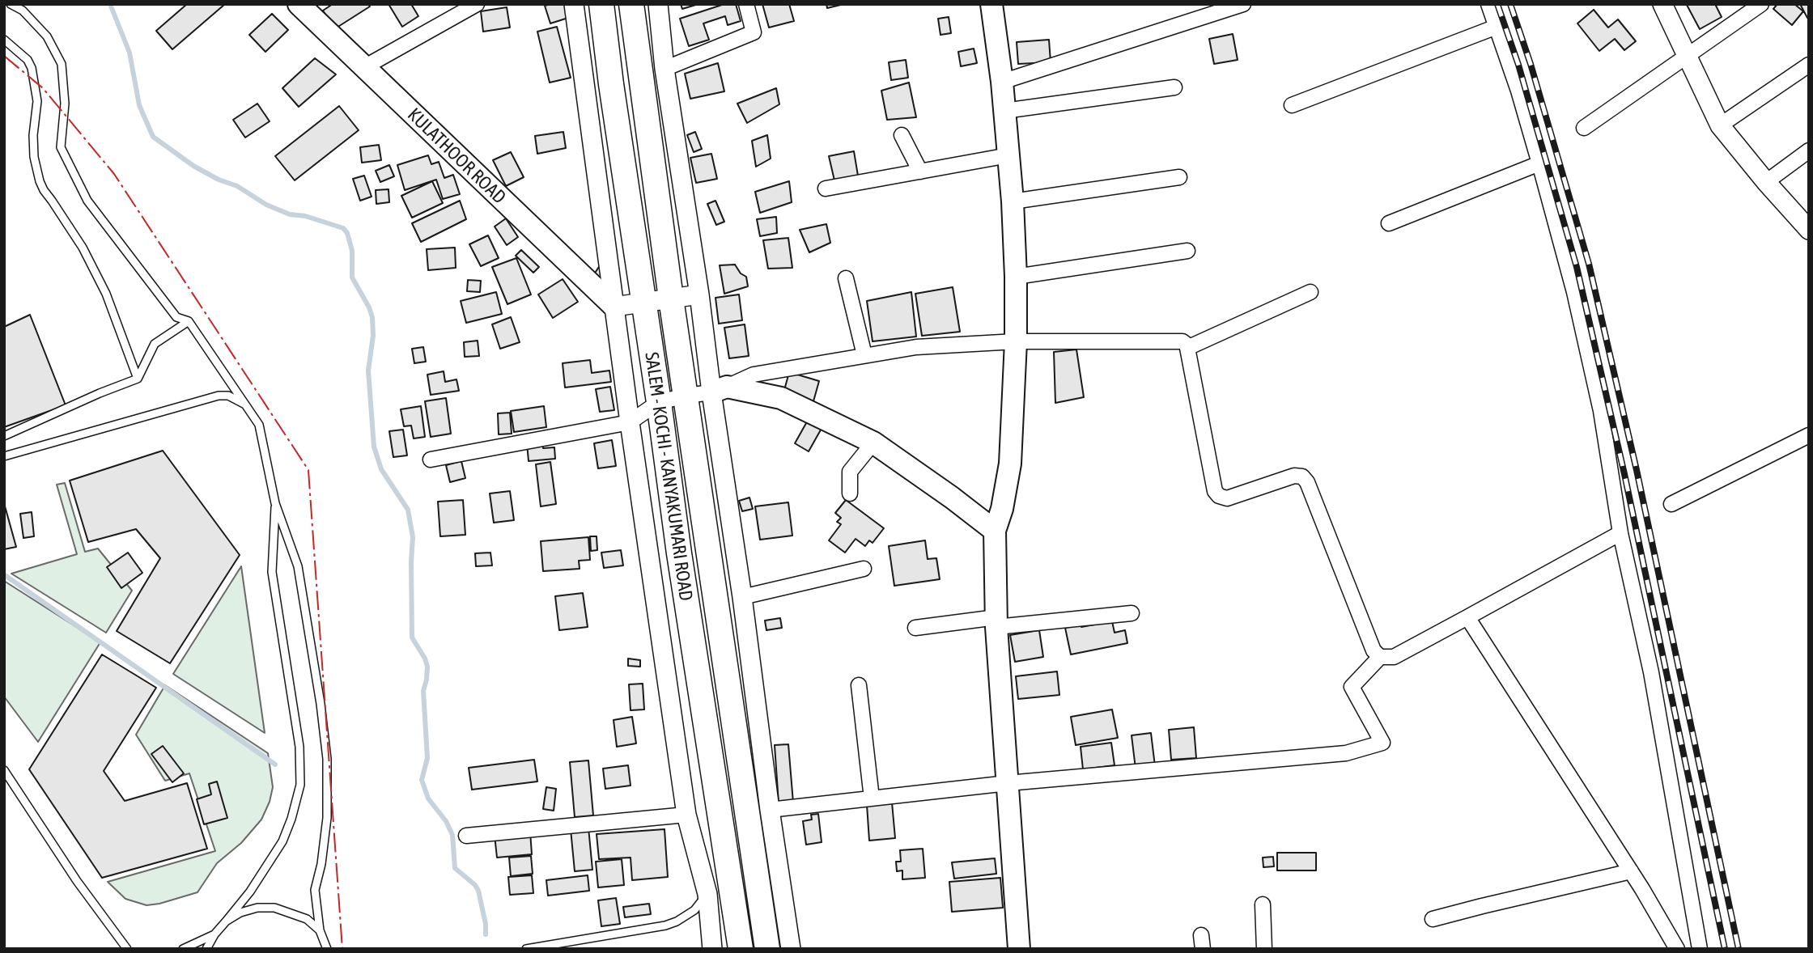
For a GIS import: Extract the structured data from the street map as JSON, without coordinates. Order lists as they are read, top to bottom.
{
  "streets": {
    "highway": ["SALEM - KOCHI - KANYAKUMARI ROAD"],
    "main road": ["KULATHOOR ROAD"]
  }
}
